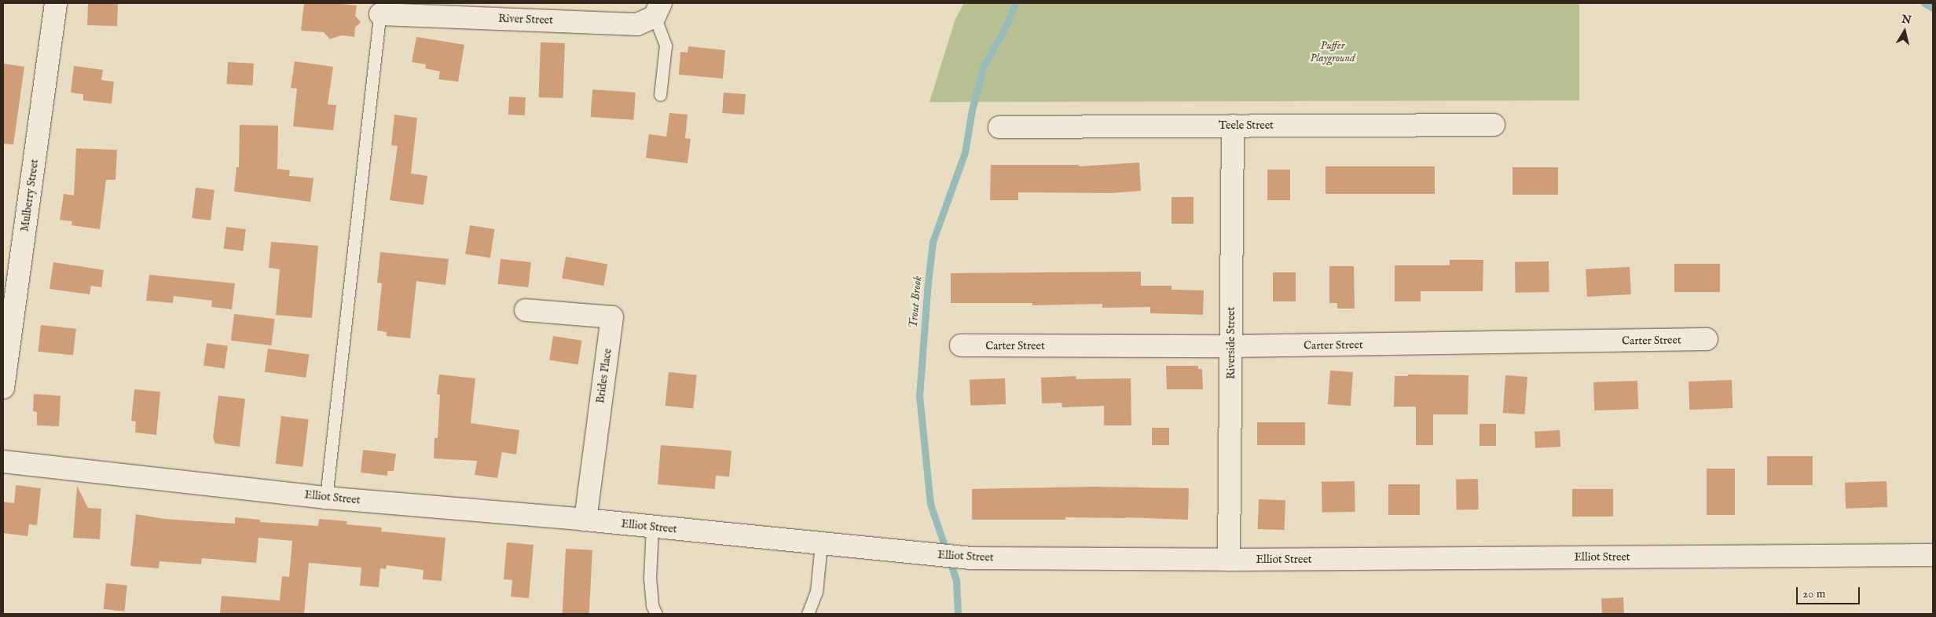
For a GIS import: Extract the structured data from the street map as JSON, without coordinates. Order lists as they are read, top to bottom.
{
  "streets": {
    "street": [
      "River Street",
      "Teele Street",
      "Mulberry Street",
      "Carter Street",
      "Riverside Street",
      "Brides Place",
      "Elliot Street"
    ]
  },
  "crossings": [
    ["Teele Street", "Riverside Street"],
    ["Carter Street", "Riverside Street"],
    ["Riverside Street", "Elliot Street"],
    ["Brides Place", "Elliot Street"]
  ],
  "water": ["Trout Brook"],
  "parks": ["Puffer Playground"],
  "scale_bar": "20 m",
  "north": "top"
}
